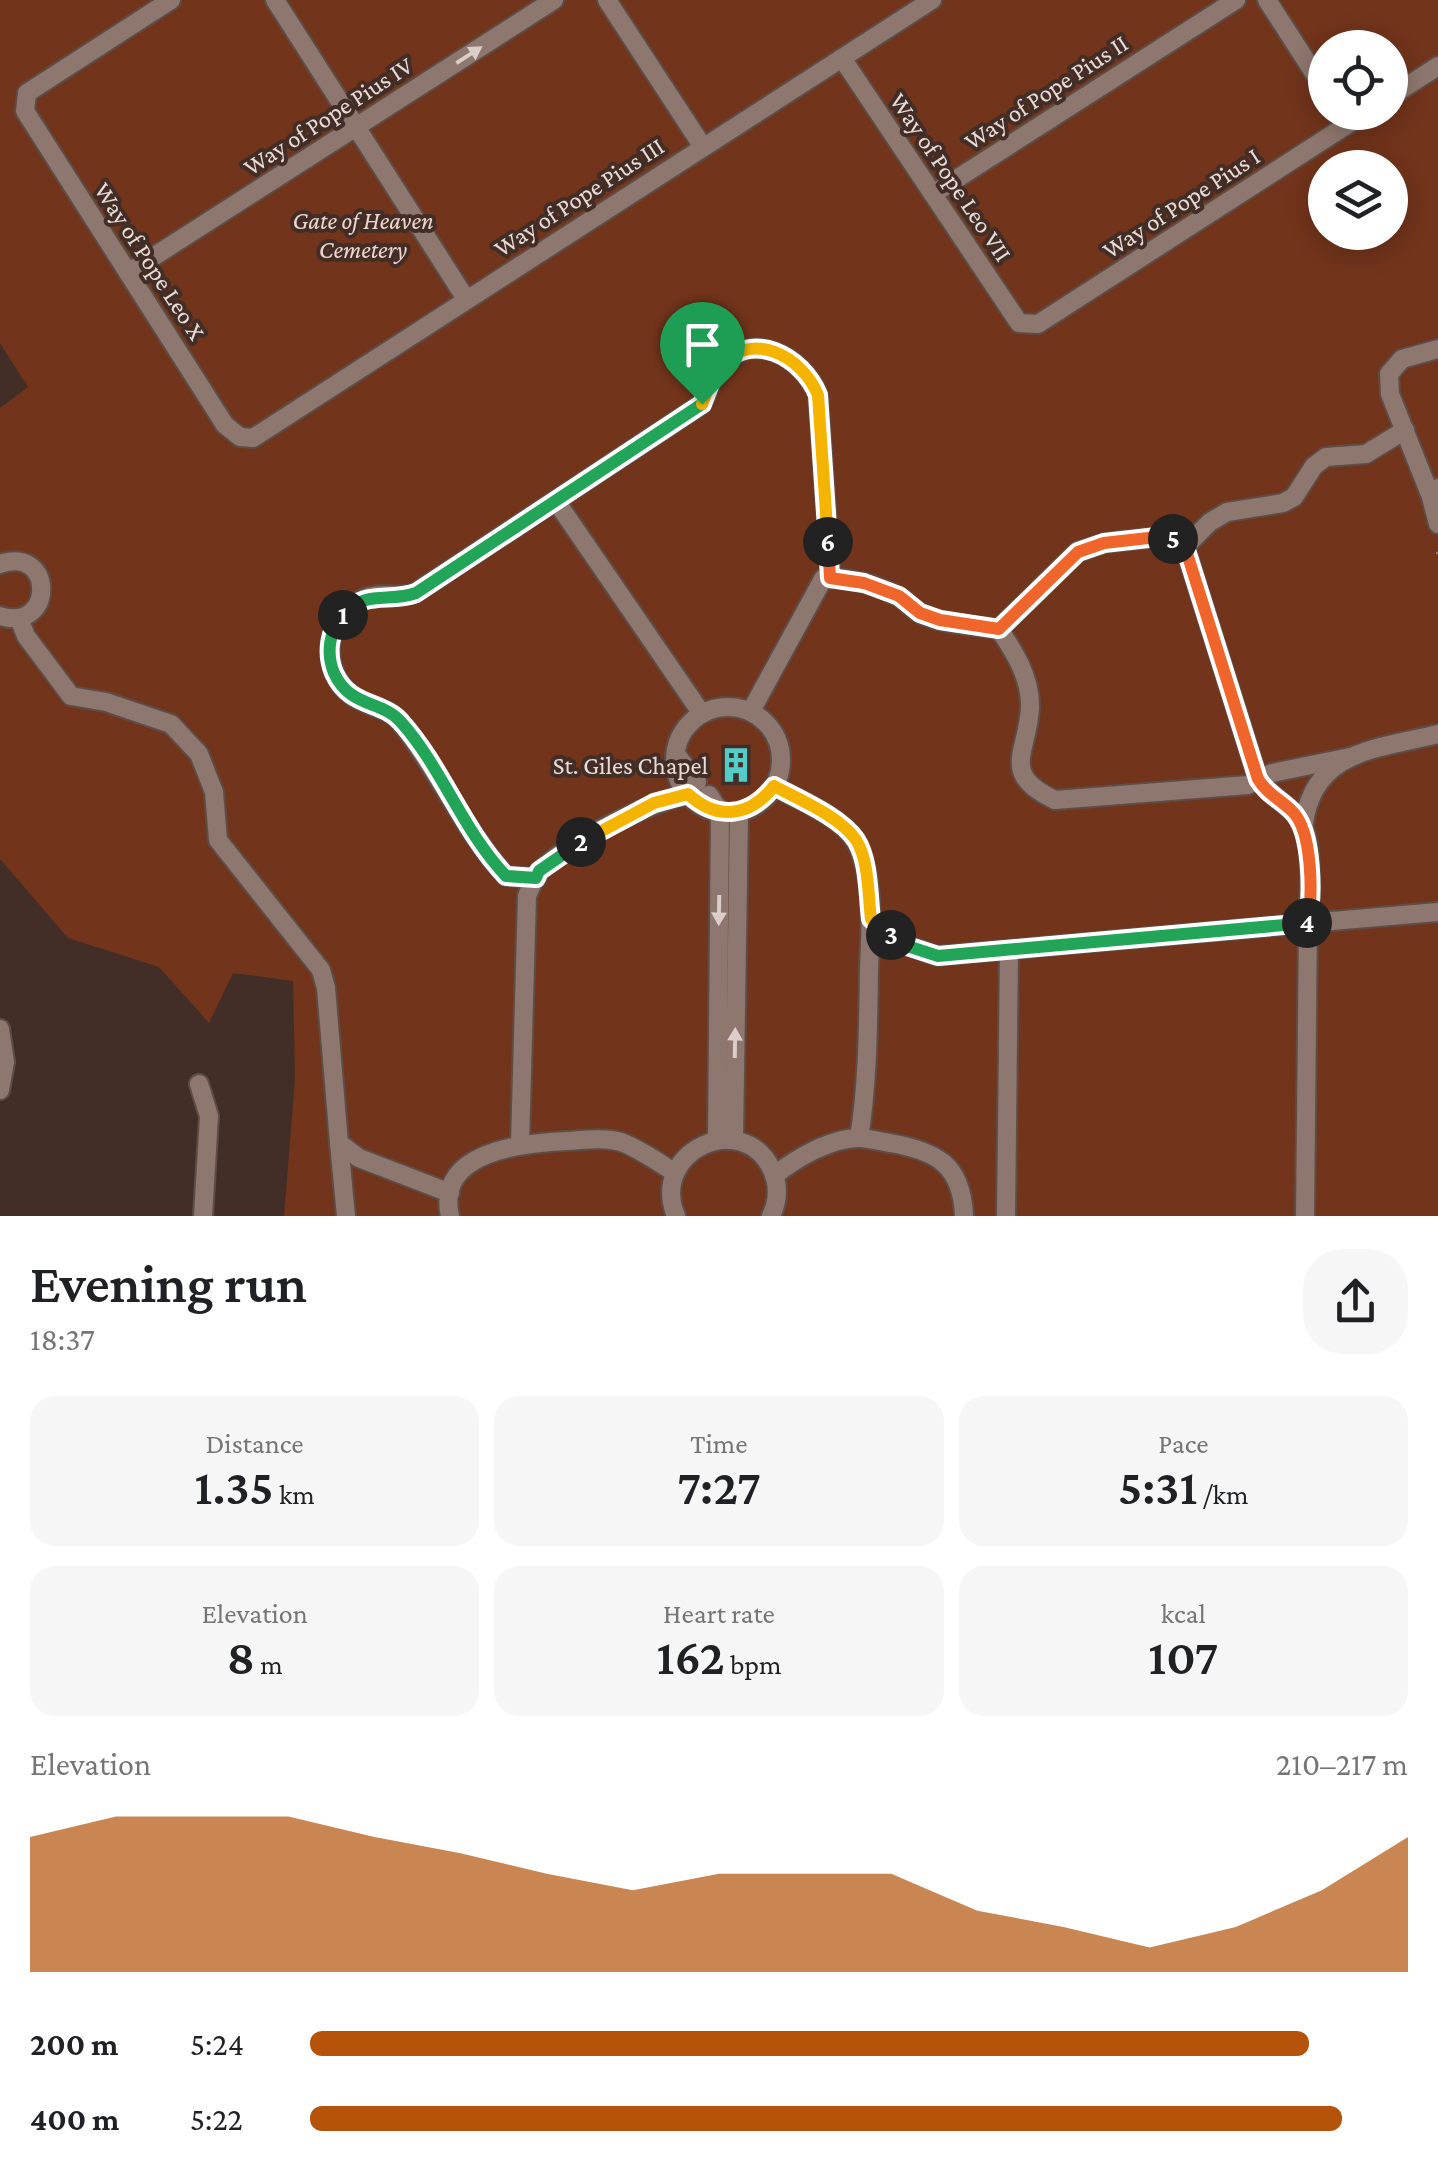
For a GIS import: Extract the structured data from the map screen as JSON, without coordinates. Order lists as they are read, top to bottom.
{
  "streets": {
    "street": [
      "Way of Pope Pius II",
      "Way of Pope Pius IV",
      "Way of Pope Leo VII",
      "Way of Pope Pius III",
      "Way of Pope Pius I",
      "Way of Pope Leo X"
    ]
  },
  "crossings": [
    ["Way of Pope Pius II", "Way of Pope Leo VII"],
    ["Way of Pope Pius IV", "Way of Pope Leo X"],
    ["Way of Pope Leo VII", "Way of Pope Pius III"],
    ["Way of Pope Leo VII", "Way of Pope Pius I"],
    ["Way of Pope Pius III", "Way of Pope Leo X"]
  ],
  "one_way": ["Way of Pope Pius IV"],
  "parks": ["Gate of Heaven Cemetery"],
  "places": {
    "building": ["St. Giles Chapel"]
  },
  "page": {
    "pins": [
      "5",
      "6",
      "1",
      "2",
      "4",
      "3"
    ],
    "heading": ["Evening run", "18:37"],
    "stats": [
      ["Distance", "1.35 km"],
      ["Time", "7:27"],
      ["Pace", "5:31 /km"],
      ["Elevation", "8 m"],
      ["Heart rate", "162 bpm"],
      ["kcal", "107"]
    ],
    "chart": ["Elevation", "210–217 m"],
    "list": [
      {
        "name": "200 m",
        "note": "5:24"
      },
      {
        "name": "400 m",
        "note": "5:22"
      }
    ]
  }
}
